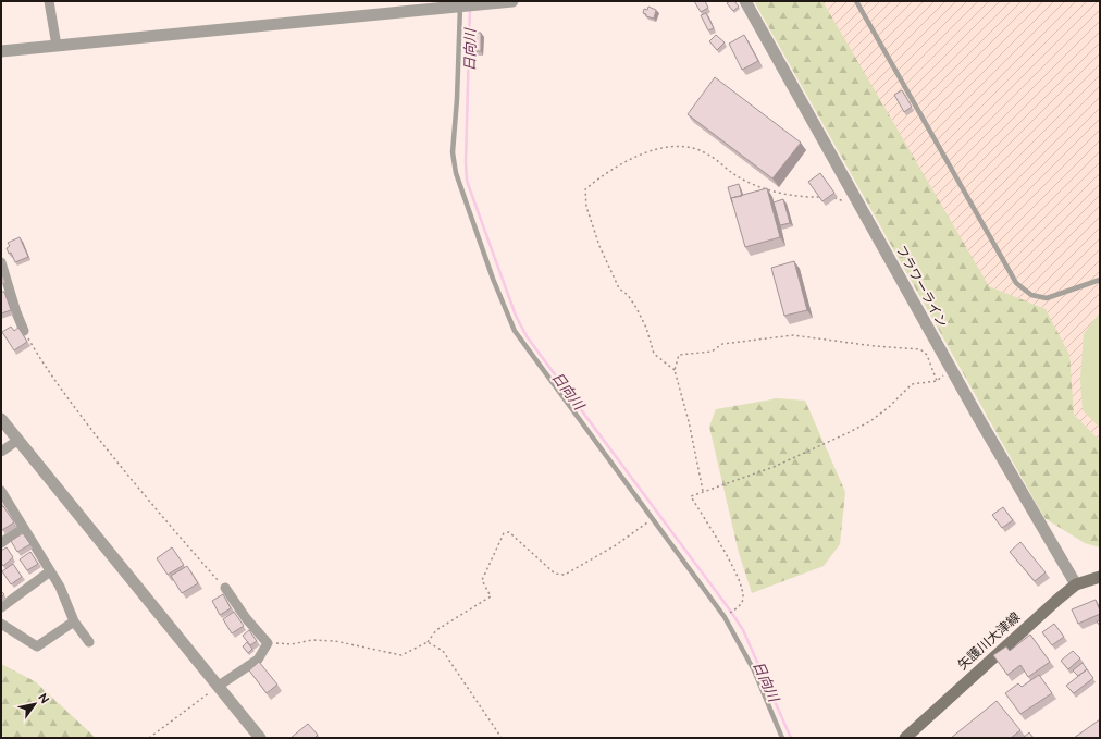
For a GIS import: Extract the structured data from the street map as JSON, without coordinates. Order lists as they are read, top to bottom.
{
  "streets": {
    "main road": ["矢護川大津線"],
    "street": ["フラワーライン"]
  },
  "crossings": [
    ["フラワーライン", "矢護川大津線"]
  ],
  "water": ["日向川"],
  "north": "top right"
}
